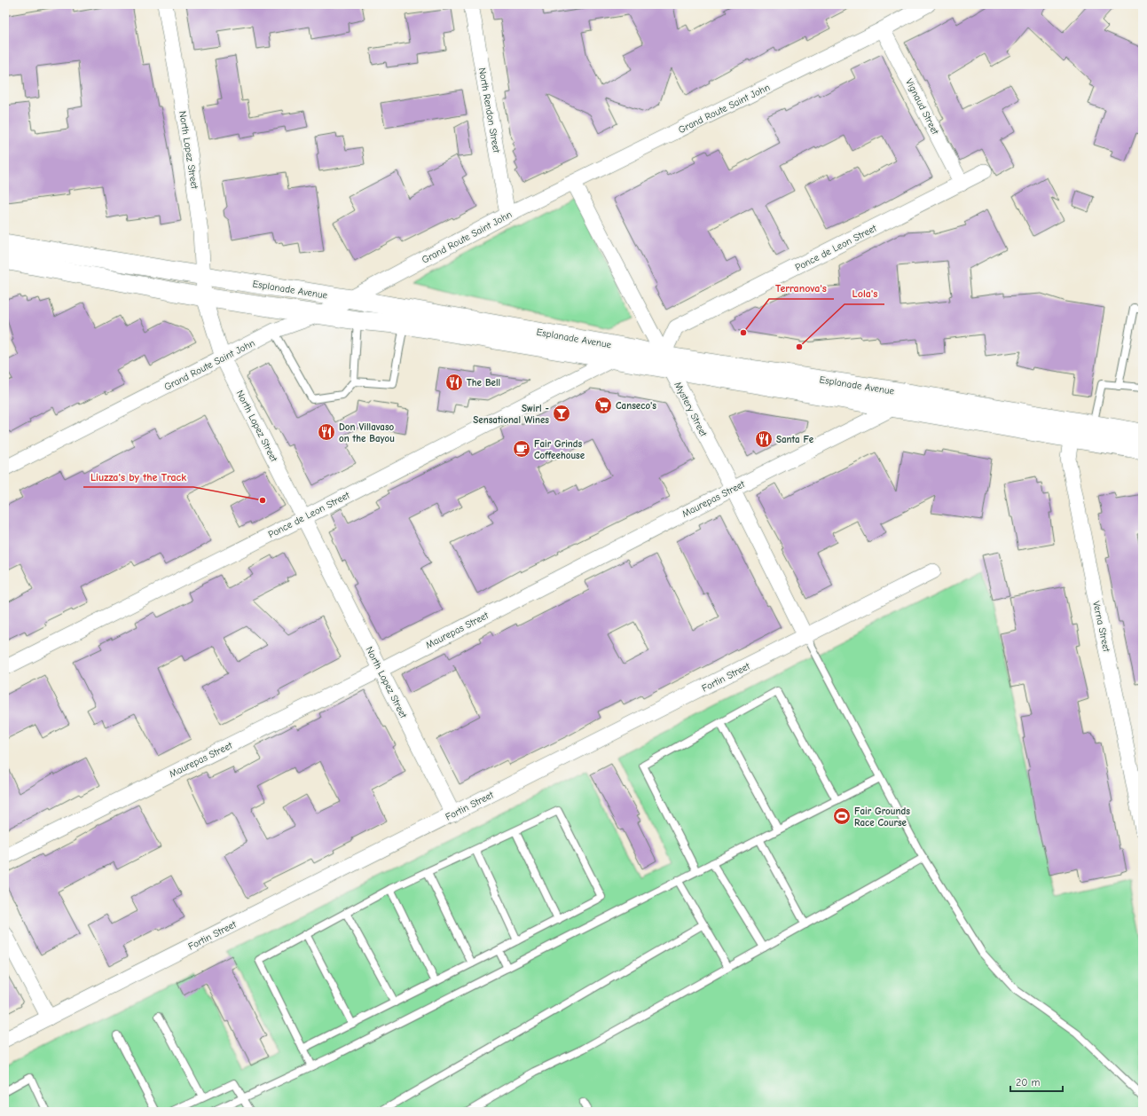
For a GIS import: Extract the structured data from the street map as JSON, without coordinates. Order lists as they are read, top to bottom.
{
  "streets": {
    "street": [
      "Vignaud Street",
      "Grand Route Saint John",
      "North Rendon Street",
      "North Lopez Street",
      "Ponce de Leon Street",
      "Esplanade Avenue",
      "Mystery Street",
      "Maurepas Street",
      "Verna Street",
      "Fortin Street"
    ]
  },
  "crossings": [
    ["Vignaud Street", "Grand Route Saint John"],
    ["Vignaud Street", "Ponce de Leon Street"],
    ["Grand Route Saint John", "North Rendon Street"],
    ["Grand Route Saint John", "North Lopez Street"],
    ["Grand Route Saint John", "Esplanade Avenue"],
    ["Grand Route Saint John", "Mystery Street"],
    ["North Lopez Street", "Ponce de Leon Street"],
    ["North Lopez Street", "Esplanade Avenue"],
    ["North Lopez Street", "Maurepas Street"],
    ["North Lopez Street", "Fortin Street"],
    ["Ponce de Leon Street", "Esplanade Avenue"],
    ["Ponce de Leon Street", "Mystery Street"],
    ["Esplanade Avenue", "Mystery Street"],
    ["Esplanade Avenue", "Maurepas Street"],
    ["Esplanade Avenue", "Verna Street"],
    ["Mystery Street", "Maurepas Street"],
    ["Mystery Street", "Fortin Street"]
  ],
  "places": {
    "other": ["Terranova's", "Lola's", "Liuzza's by the Track"],
    "restaurant": ["The Bell", "Don Villavaso on the Bayou", "Santa Fe"],
    "supermarket": ["Canseco's"],
    "bar": ["Swirl - Sensational Wines"],
    "cafe": ["Fair Grinds Coffeehouse"],
    "sports": ["Fair Grounds Race Course"]
  },
  "scale_bar": "20 m"
}
